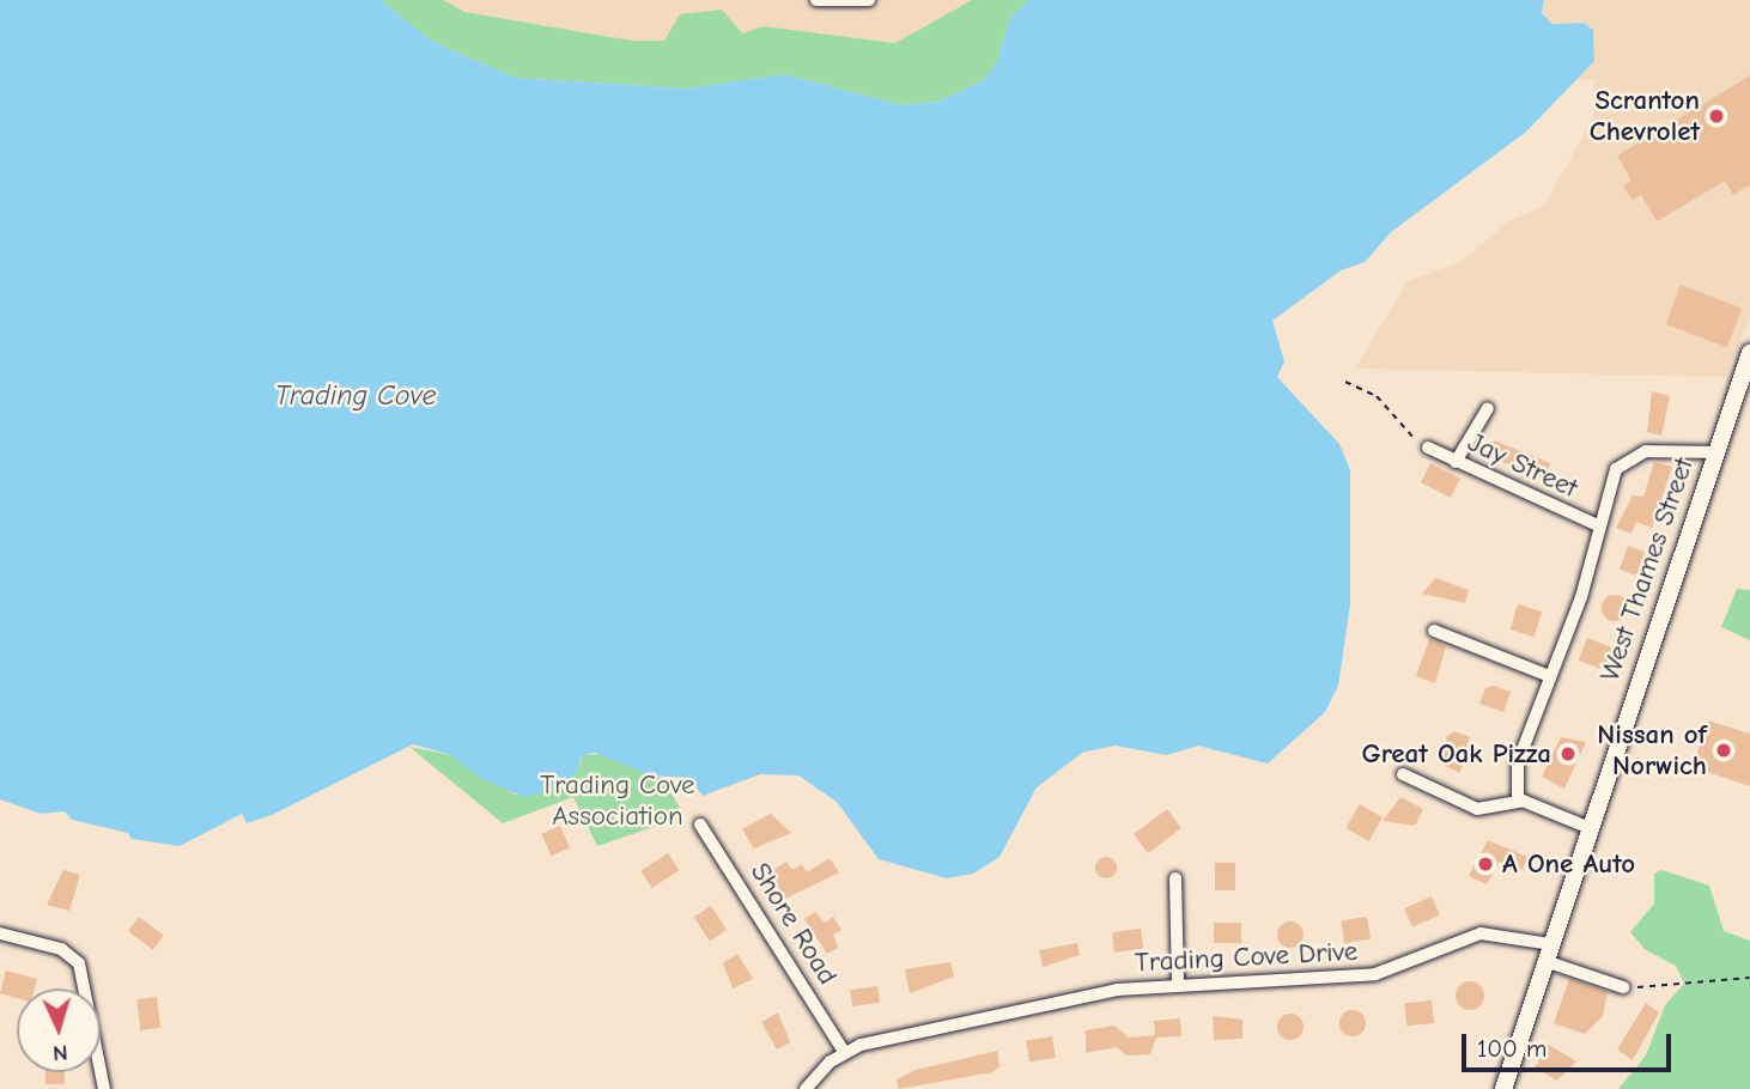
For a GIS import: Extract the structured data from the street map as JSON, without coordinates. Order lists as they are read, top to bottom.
{
  "streets": {
    "main road": ["West Thames Street"],
    "street": ["Jay Street", "Shore Road", "Trading Cove Drive"]
  },
  "crossings": [
    ["West Thames Street", "Trading Cove Drive"],
    ["Shore Road", "Trading Cove Drive"]
  ],
  "water": ["Trading Cove"],
  "parks": ["Trading Cove Association"],
  "places": [
    "Scranton Chevrolet",
    "Nissan of Norwich",
    "Great Oak Pizza",
    "A One Auto"
  ],
  "scale_bar": "100 m",
  "north": "bottom"
}
